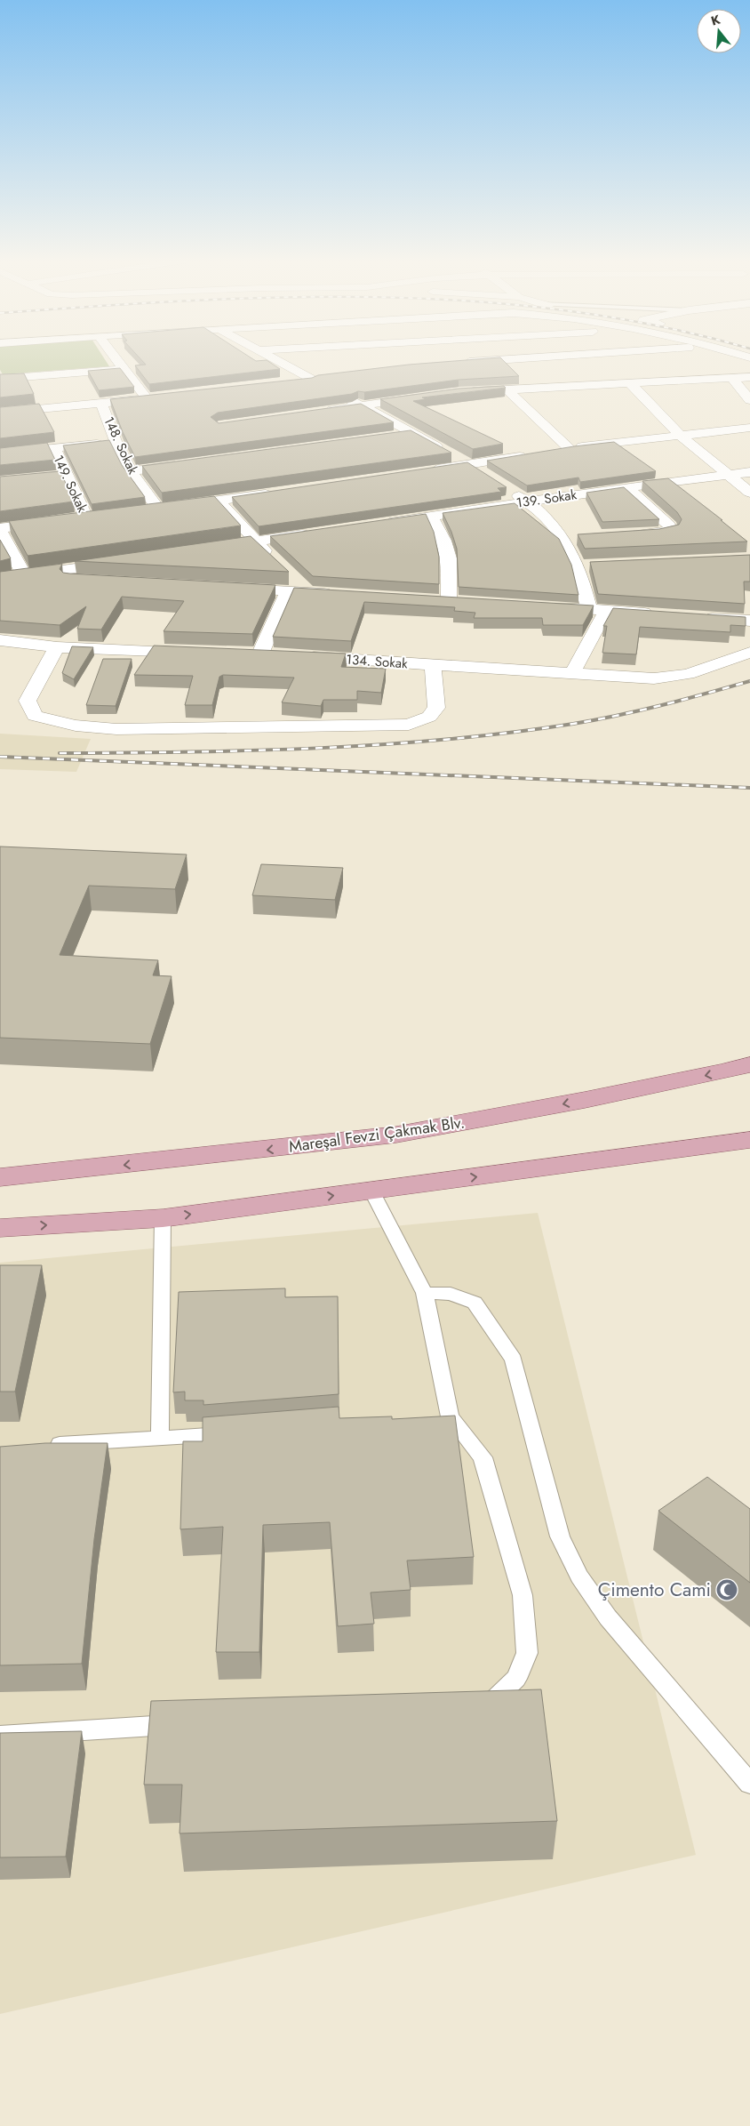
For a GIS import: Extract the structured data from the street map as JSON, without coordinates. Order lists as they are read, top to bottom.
{
  "streets": {
    "main road": ["Mareşal Fevzi Çakmak Blv."],
    "street": [
      "148. Sokak",
      "149. Sokak",
      "139. Sokak",
      "134. Sokak"
    ]
  },
  "places": {
    "mosque": ["Çimento Cami"]
  },
  "north": "top"
}
